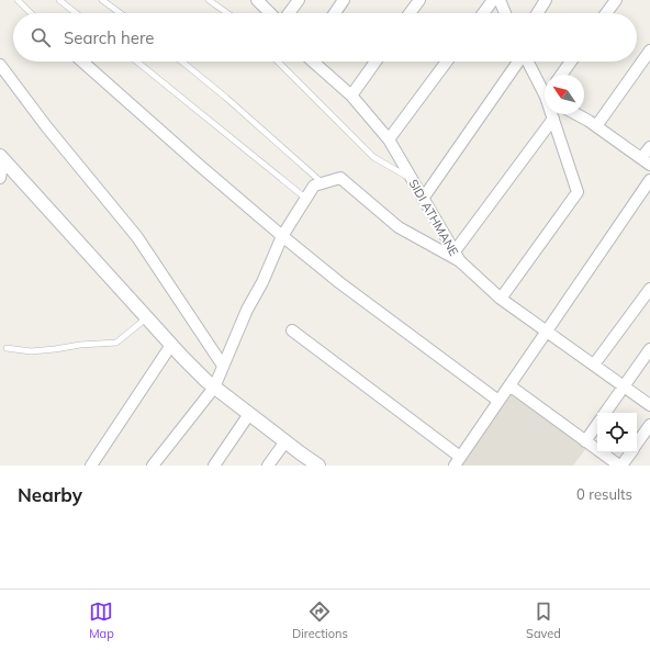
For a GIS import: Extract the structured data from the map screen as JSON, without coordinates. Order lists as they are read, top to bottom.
{
  "streets": {
    "street": ["SIDI ATHMANE"]
  },
  "north": "top left",
  "page": {
    "search": "Search here",
    "heading": ["Nearby", "0 results"],
    "nav": ["Map", "Directions", "Saved"]
  }
}
